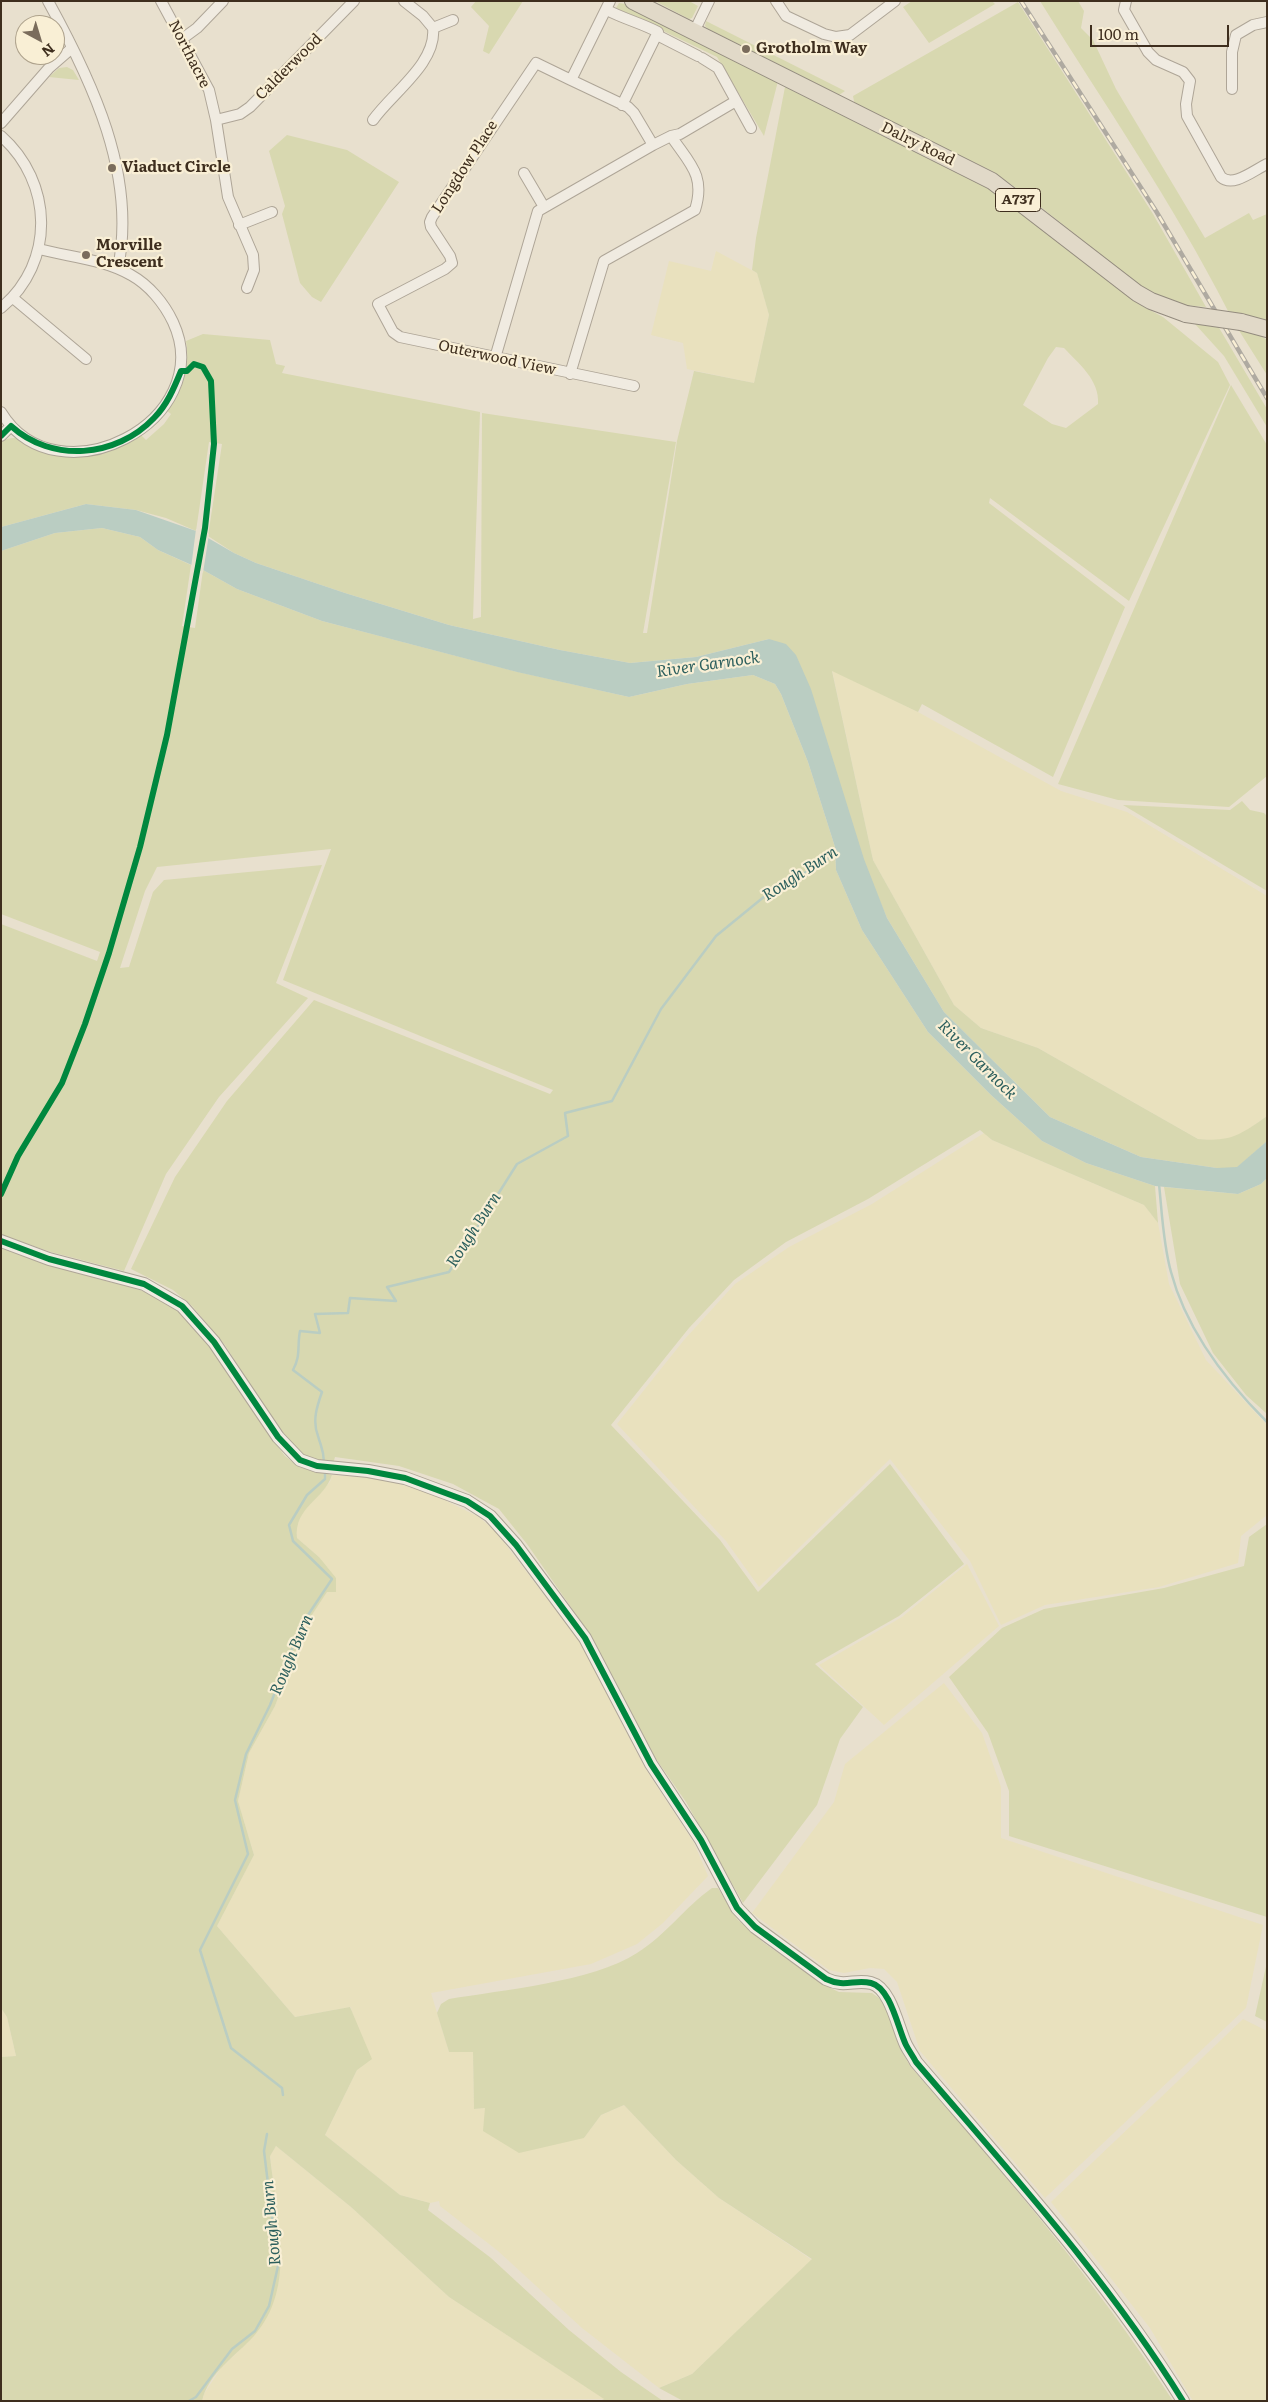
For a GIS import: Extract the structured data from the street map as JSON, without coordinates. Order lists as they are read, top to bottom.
{
  "streets": {
    "highway": ["Dalry Road", "A737"],
    "street": [
      "Northacre",
      "Calderwood",
      "Longdow Place",
      "Outerwood View"
    ]
  },
  "crossings": [
    ["Northacre", "Calderwood"],
    ["Longdow Place", "Outerwood View"]
  ],
  "water": ["River Garnock", "Rough Burn"],
  "places": ["Grotholm Way", "Viaduct Circle", "Morville Crescent"],
  "scale_bar": "100 m",
  "north": "bottom right"
}
